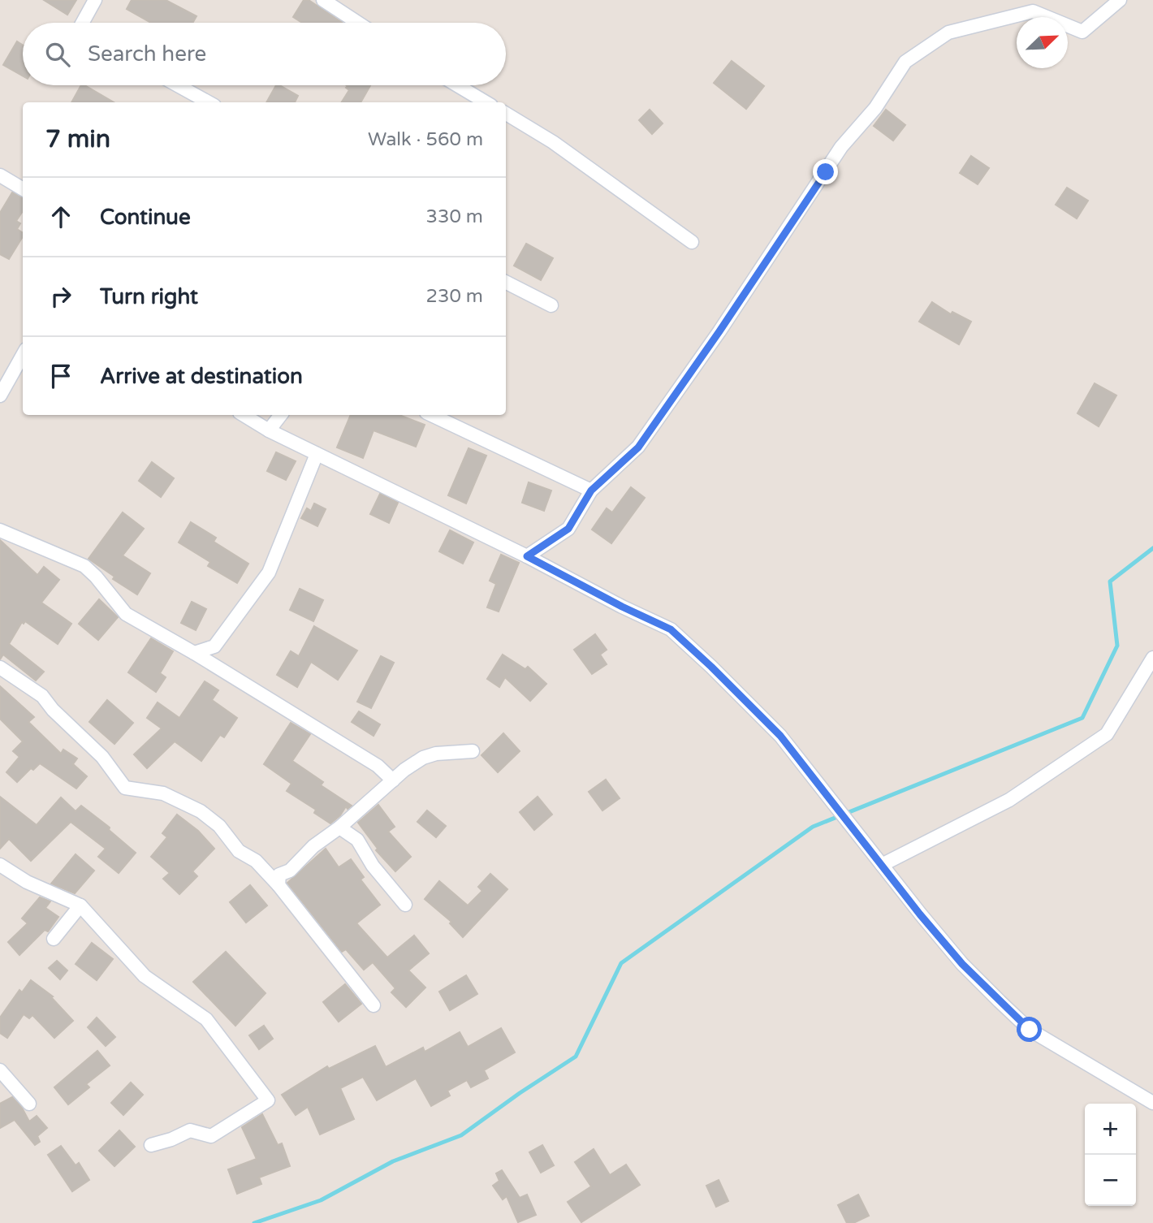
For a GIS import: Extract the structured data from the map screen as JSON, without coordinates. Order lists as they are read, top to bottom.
{
  "north": "top right",
  "page": {
    "search": "Search here",
    "heading": ["7 min", "Walk · 560 m"],
    "list": [
      ["Continue", "330 m"],
      ["Turn right", "230 m"],
      "Arrive at destination"
    ],
    "map_buttons": ["+", "−"]
  }
}
